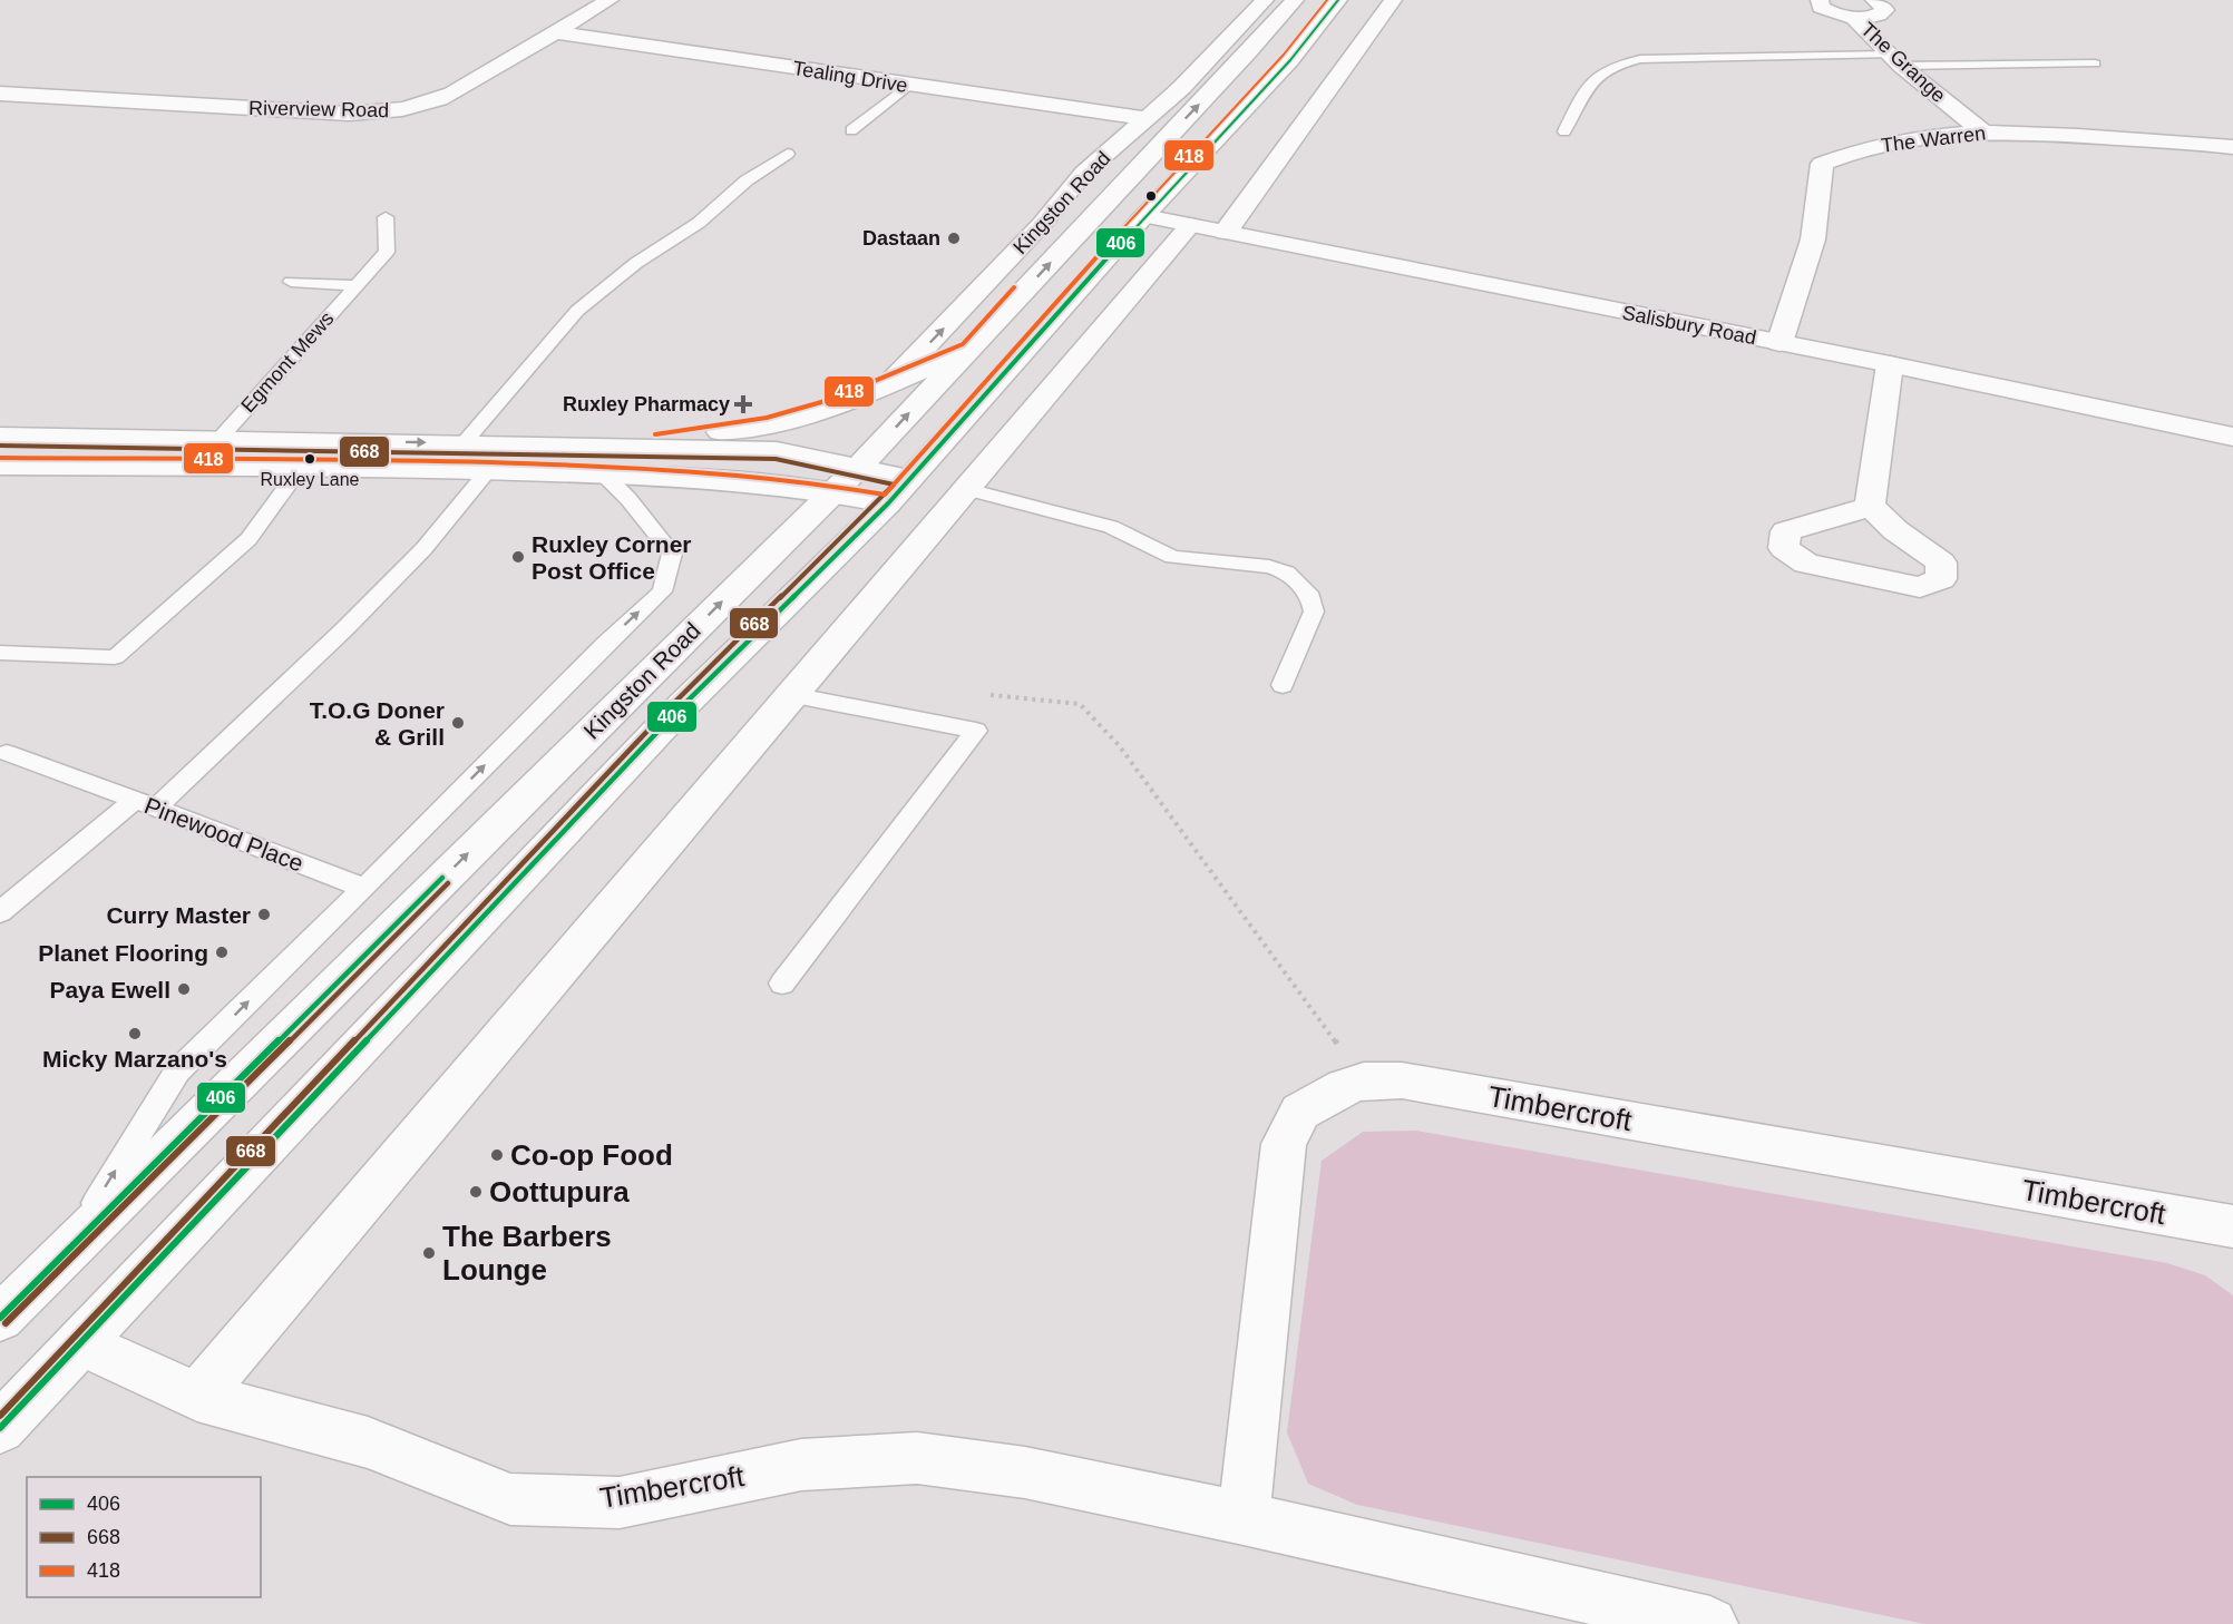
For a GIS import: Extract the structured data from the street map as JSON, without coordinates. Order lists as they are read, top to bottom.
{
  "streets": {
    "main road": [
      "The Grange",
      "Tealing Drive",
      "Riverview Road",
      "The Warren",
      "Kingston Road",
      "Salisbury Road",
      "Timbercroft"
    ],
    "lane": ["Egmont Mews", "Pinewood Place"]
  },
  "crossings": [
    ["The Grange", "The Warren"],
    ["Tealing Drive", "Riverview Road"],
    ["Tealing Drive", "Kingston Road"],
    ["The Warren", "Salisbury Road"],
    ["Kingston Road", "Salisbury Road"],
    ["Kingston Road", "Timbercroft"]
  ],
  "places": {
    "other": [
      "Dastaan",
      "Ruxley Lane",
      "Ruxley Corner Post Office",
      "T.O.G Doner & Grill",
      "Curry Master",
      "Planet Flooring",
      "Paya Ewell",
      "Micky Marzano's",
      "Co-op Food",
      "Oottupura",
      "The Barbers Lounge"
    ],
    "health": ["Ruxley Pharmacy"]
  },
  "lines": ["transit line 406", "transit line 418", "transit line 668"],
  "legend": ["406", "668", "418"]
}
